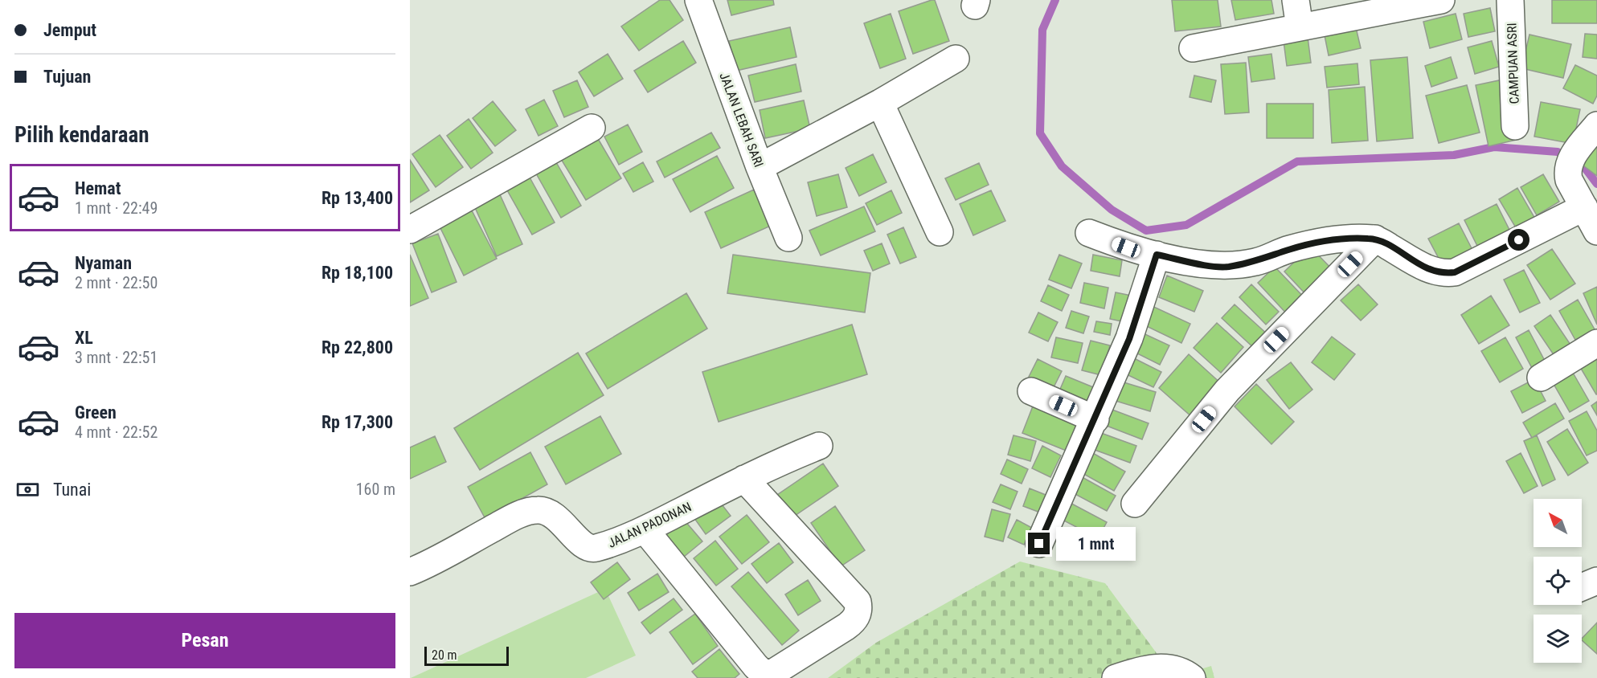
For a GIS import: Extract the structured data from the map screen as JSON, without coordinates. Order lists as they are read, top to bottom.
{
  "streets": {
    "street": ["CAMPUAN ASRI", "JALAN LEBAH SARI", "JALAN PADONAN"]
  },
  "scale_bar": "20 m",
  "north": "top left",
  "page": {
    "banner": ["Jemput", "Tujuan"],
    "heading": "Pilih kendaraan",
    "list": [
      {
        "name": "Hemat",
        "note": "1 mnt · 22:49",
        "value": "Rp 13,400"
      },
      {
        "name": "Nyaman",
        "note": "2 mnt · 22:50",
        "value": "Rp 18,100"
      },
      {
        "name": "XL",
        "note": "3 mnt · 22:51",
        "value": "Rp 22,800"
      },
      {
        "name": "Green",
        "note": "4 mnt · 22:52",
        "value": "Rp 17,300"
      }
    ],
    "pay": ["Tunai", "160 m"],
    "bubble": "1 mnt",
    "buttons": "Pesan",
    "scale": "20 m"
  }
}
